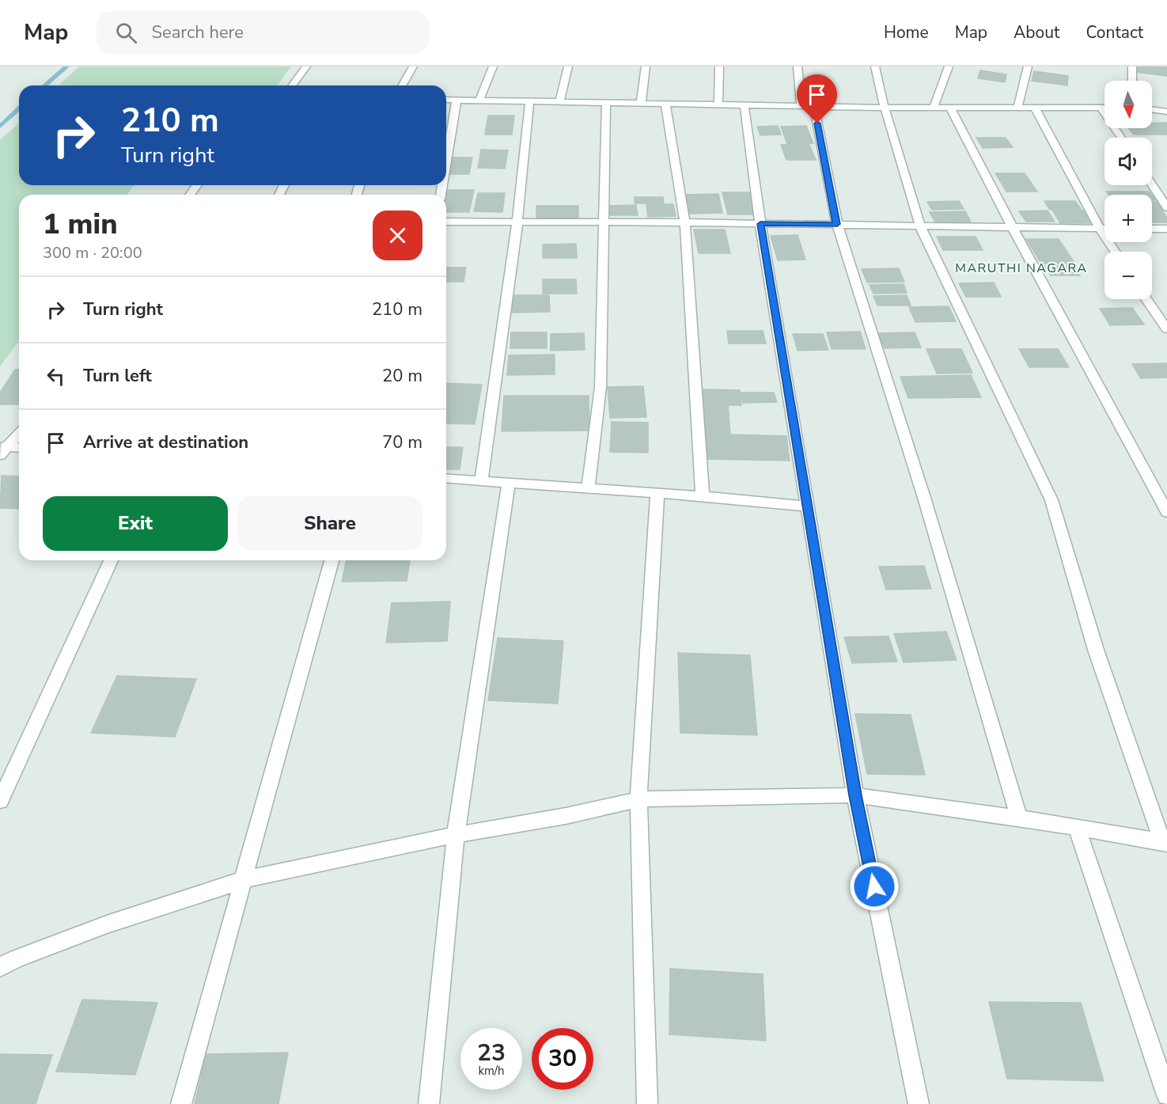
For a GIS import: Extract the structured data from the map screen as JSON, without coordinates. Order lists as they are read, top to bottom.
{
  "districts": ["MARUTHI NAGARA"],
  "north": "bottom",
  "page": {
    "header": "Map",
    "search": "Search here",
    "nav": [
      "Home",
      "Map",
      "About",
      "Contact"
    ],
    "map_buttons": ["+", "−"],
    "turn": ["210 m", "Turn right"],
    "heading": ["1 min", "300 m · 20:00"],
    "list": [
      {
        "name": "Turn right",
        "value": "210 m"
      },
      {
        "name": "Turn left",
        "value": "20 m"
      },
      {
        "name": "Arrive at destination",
        "value": "70 m"
      }
    ],
    "buttons": ["Exit", "Share"],
    "speed": "23 km/h",
    "limit": "30"
  }
}
